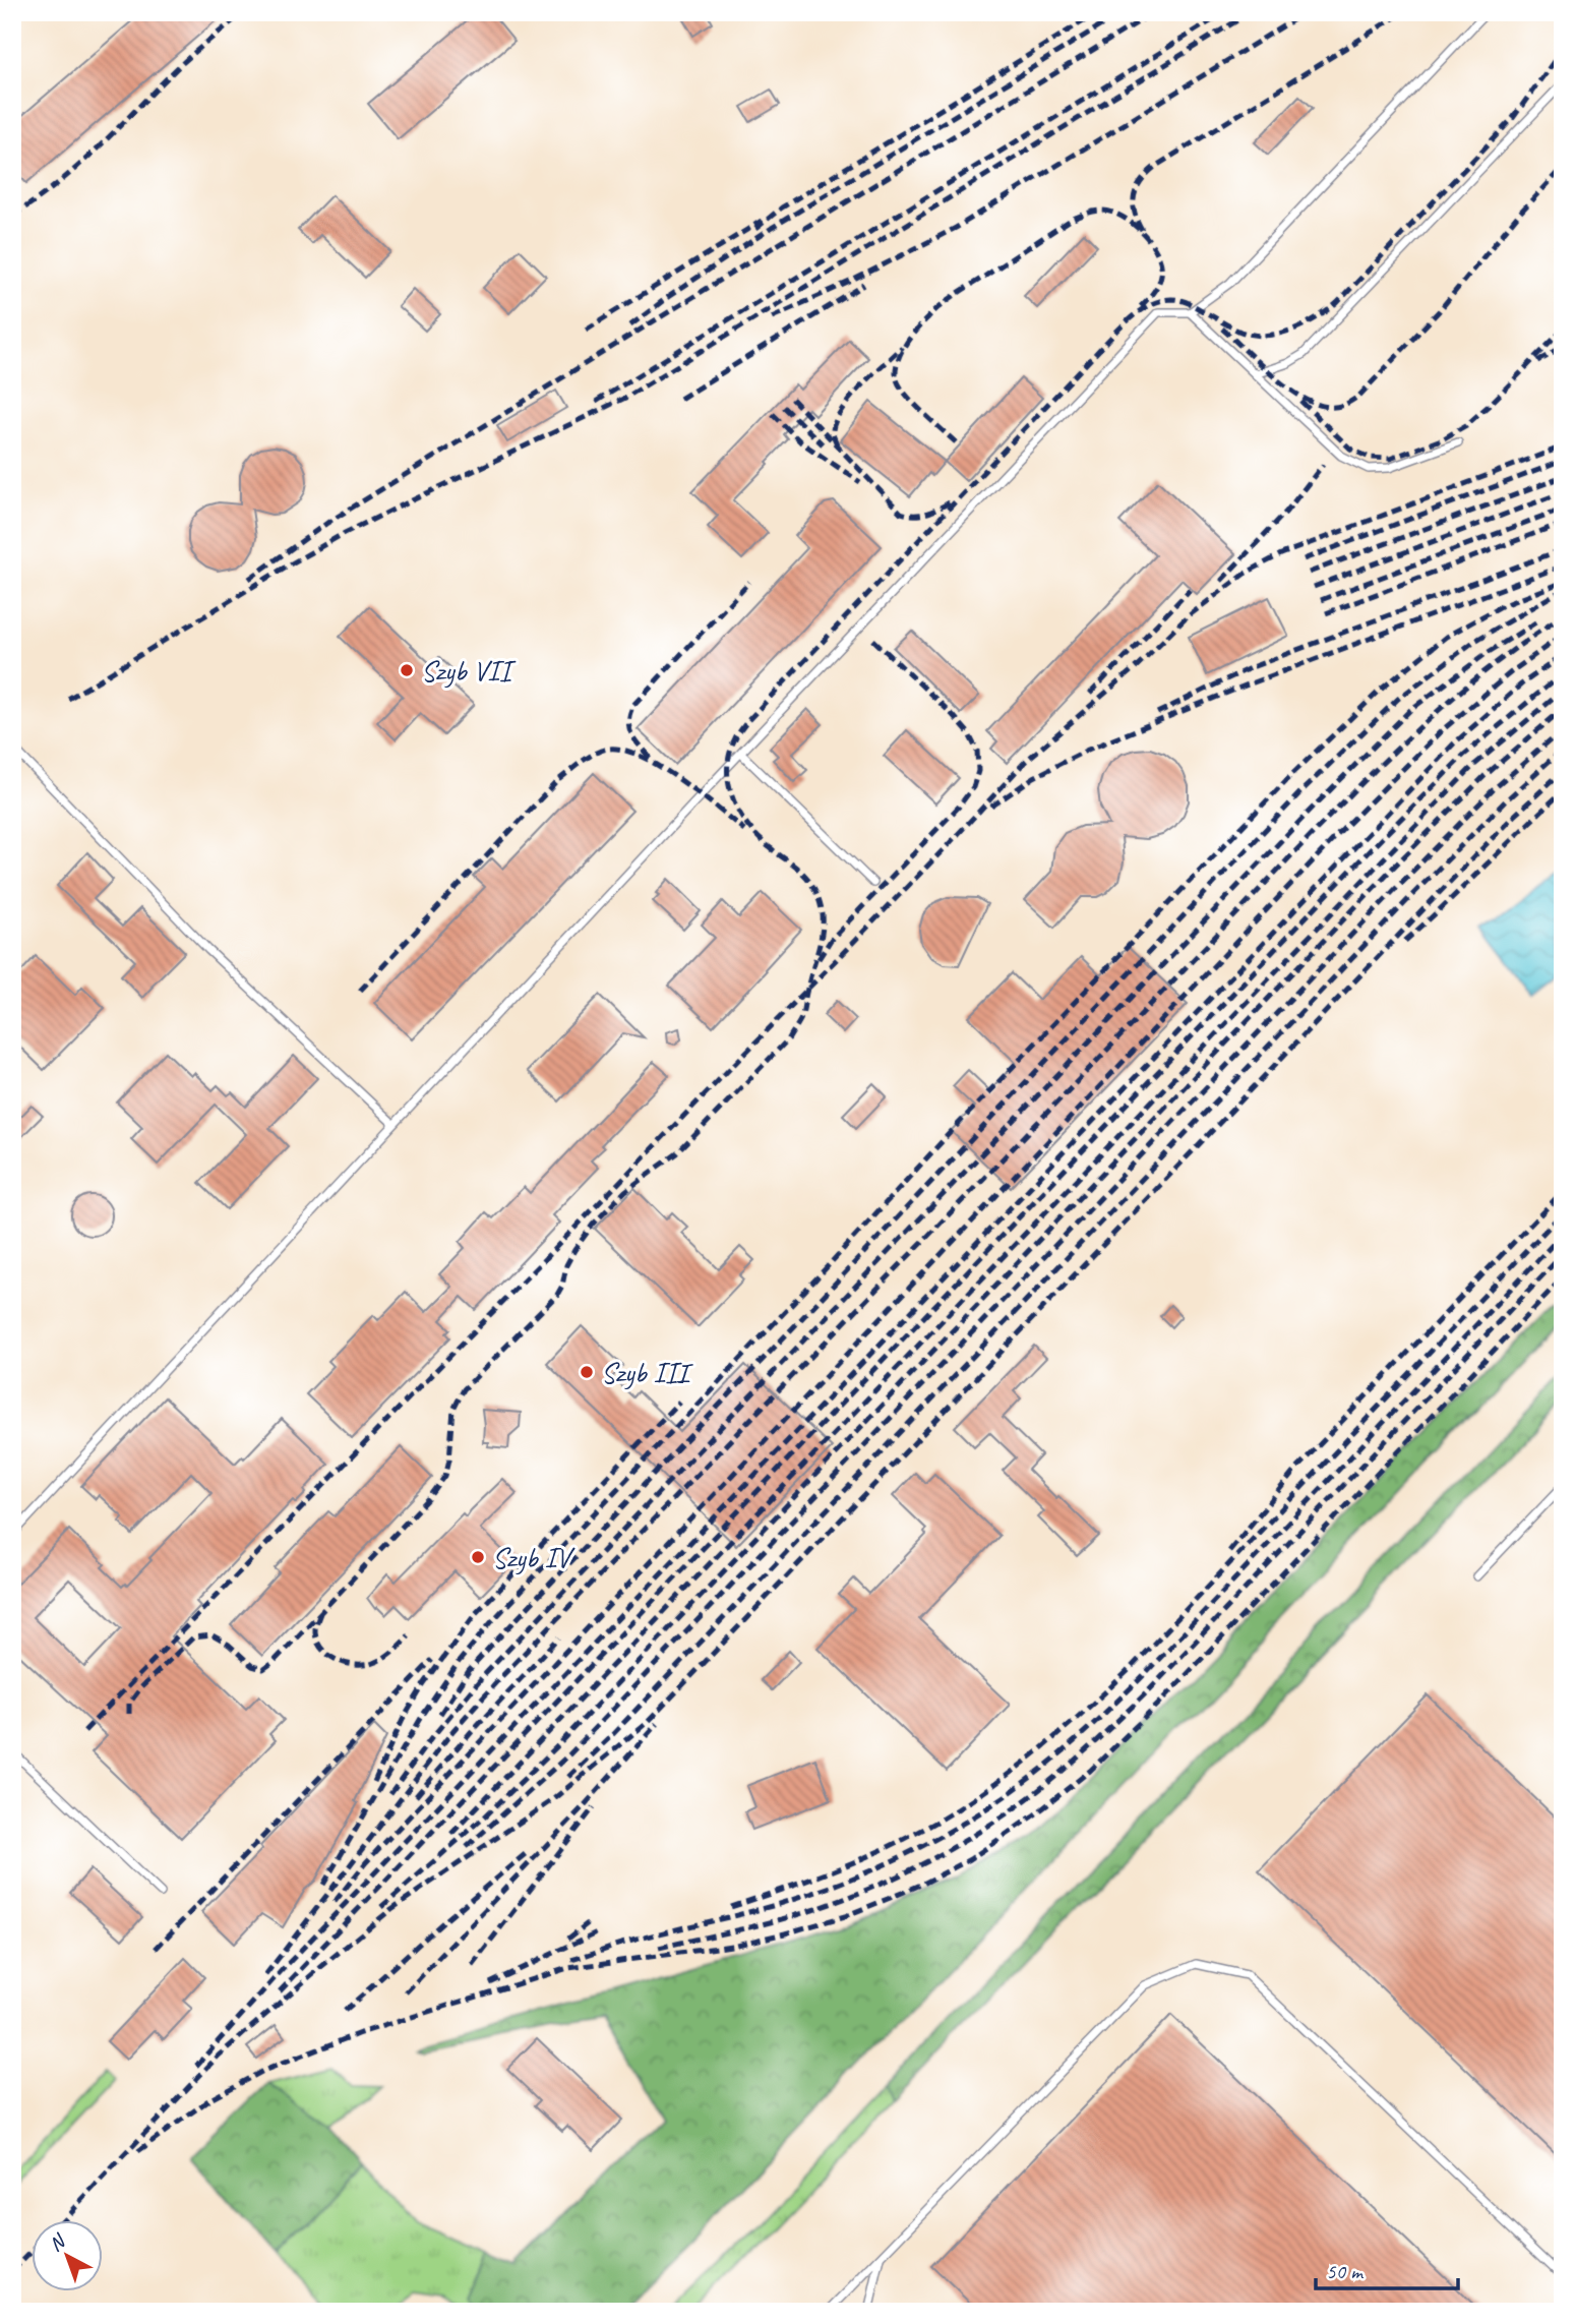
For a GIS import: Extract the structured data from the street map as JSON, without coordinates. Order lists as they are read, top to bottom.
{
  "places": ["Szyb VII", "Szyb III", "Szyb IV"],
  "scale_bar": "50 m",
  "north": "top left"
}
